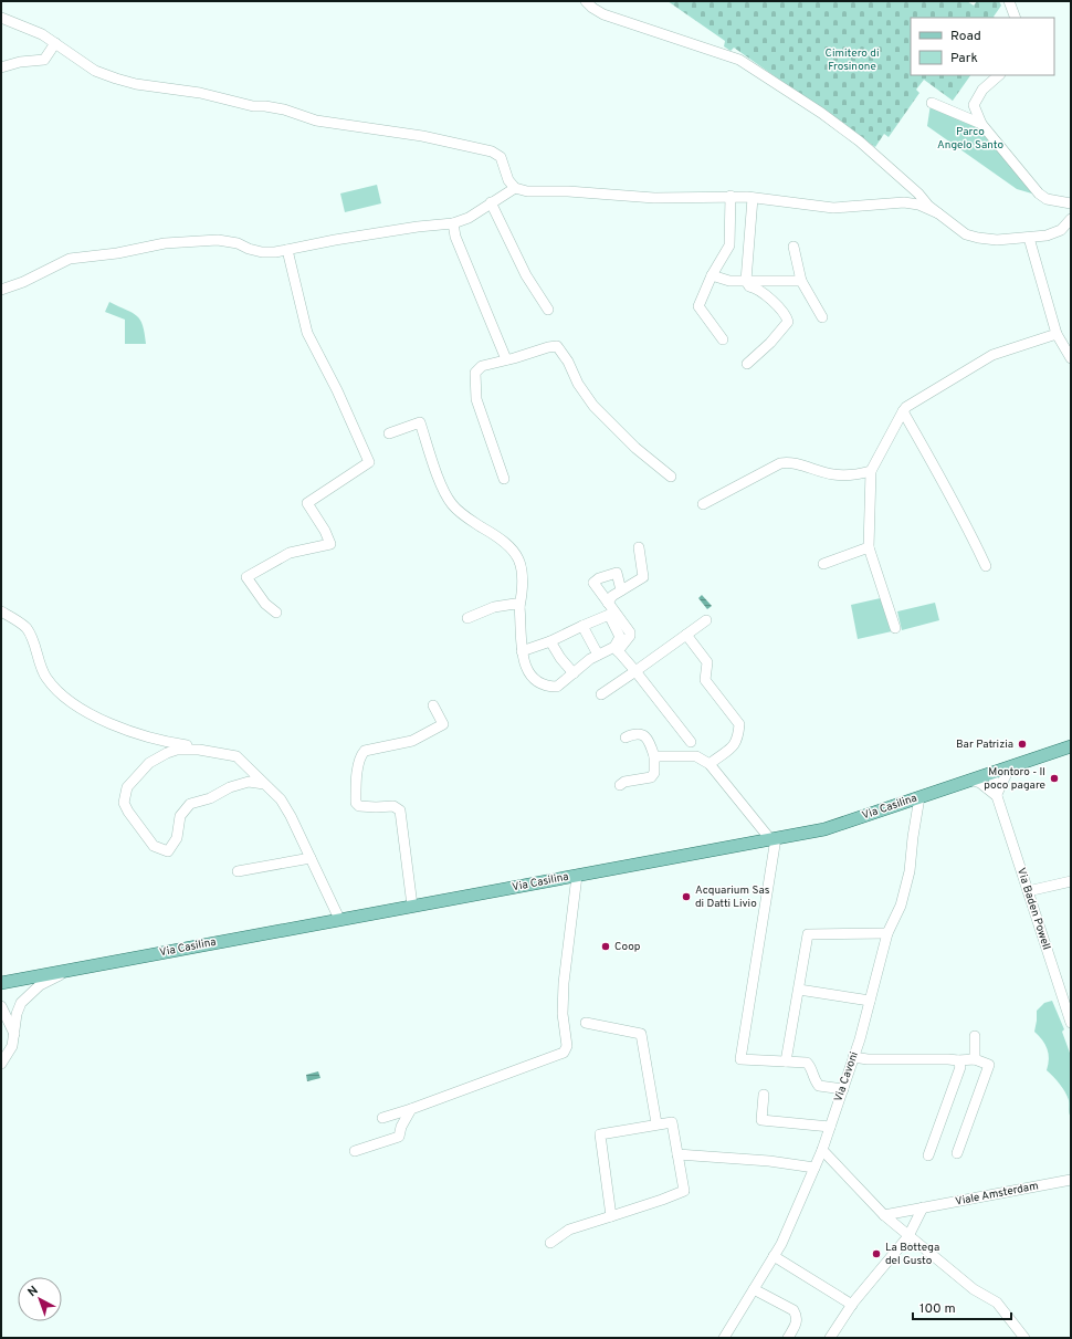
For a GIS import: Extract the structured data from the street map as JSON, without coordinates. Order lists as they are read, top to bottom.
{
  "streets": {
    "main road": ["Via Casilina"],
    "street": ["Via Baden Powell", "Via Cavoni", "Viale Amsterdam"]
  },
  "crossings": [
    ["Via Casilina", "Via Baden Powell"],
    ["Via Casilina", "Via Cavoni"]
  ],
  "parks": ["Cimitero di Frosinone", "Parco Angelo Santo"],
  "places": [
    "Bar Patrizia",
    "Montoro - Il poco pagare",
    "Acquarium Sas di Datti Livio",
    "Coop",
    "La Bottega del Gusto"
  ],
  "legend": ["Road", "Park"],
  "scale_bar": "100 m",
  "north": "top left"
}
